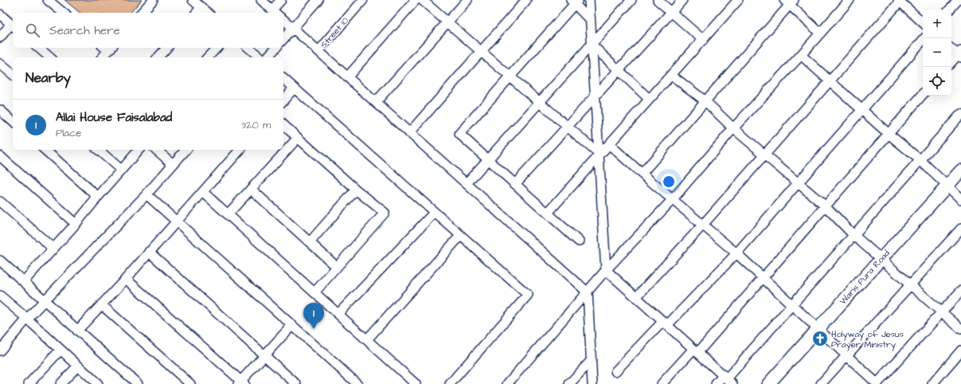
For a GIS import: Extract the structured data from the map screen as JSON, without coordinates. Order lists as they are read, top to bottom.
{
  "streets": {
    "main road": ["Waris Pura Road"],
    "street": ["Street 10"]
  },
  "places": {
    "church": ["Holyway of Jesus Prayer Ministry"]
  },
  "page": {
    "map_buttons": ["+", "−"],
    "search": "Search here",
    "heading": "Nearby",
    "list": [
      {
        "mark": "1",
        "name": "Allai House Faisalabad",
        "note": "Place",
        "value": "320 m"
      }
    ],
    "pins": "1"
  }
}
